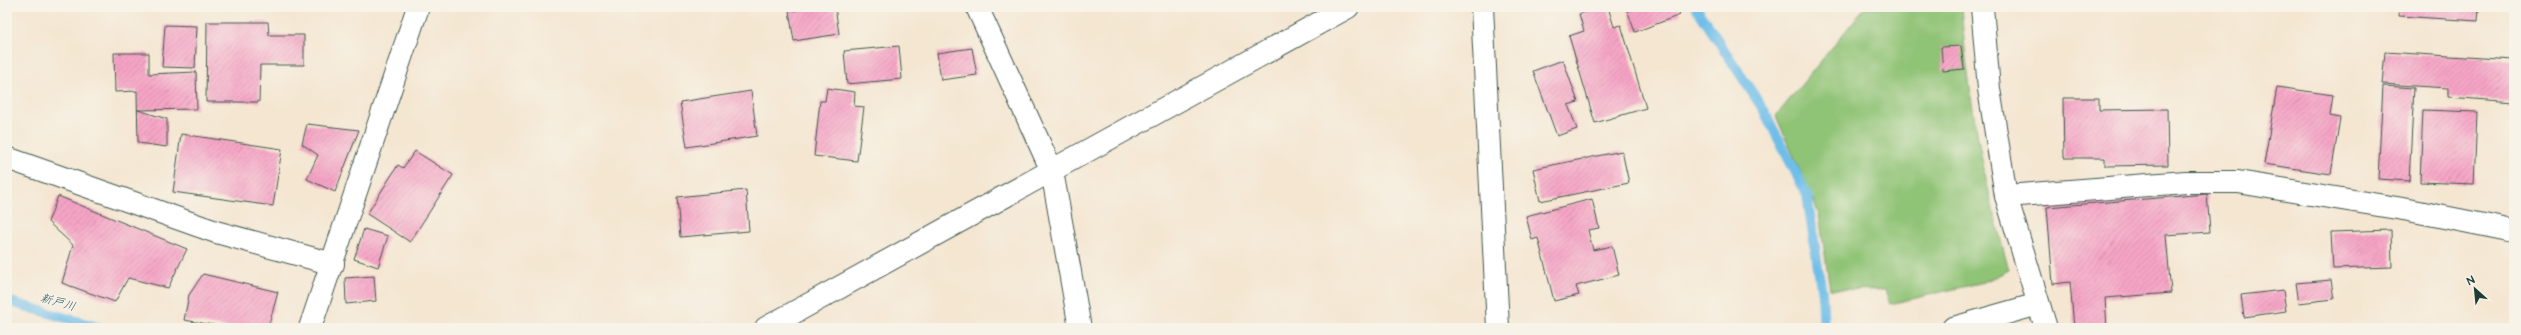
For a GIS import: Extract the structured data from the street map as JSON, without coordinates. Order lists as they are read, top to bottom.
{
  "water": ["新戸川"],
  "north": "top left"
}
